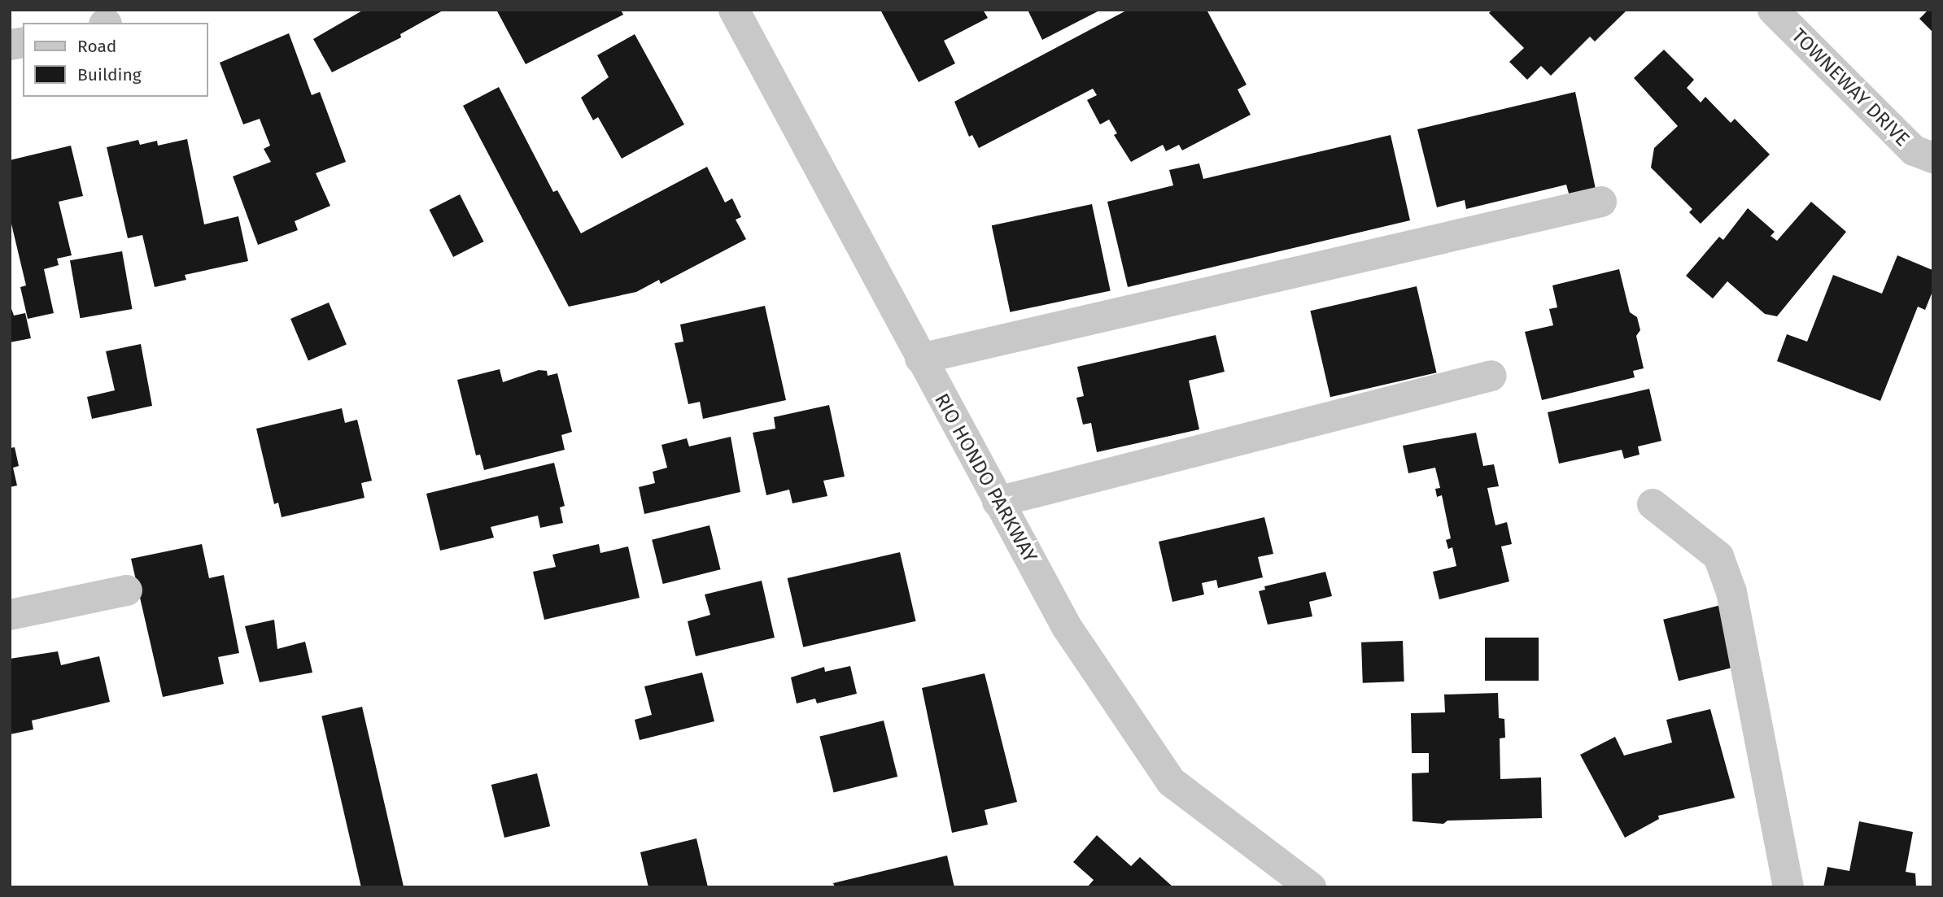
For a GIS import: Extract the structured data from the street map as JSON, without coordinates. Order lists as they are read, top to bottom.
{
  "streets": {
    "street": ["TOWNEWAY DRIVE", "RIO HONDO PARKWAY"]
  },
  "legend": ["Road", "Building"]
}
